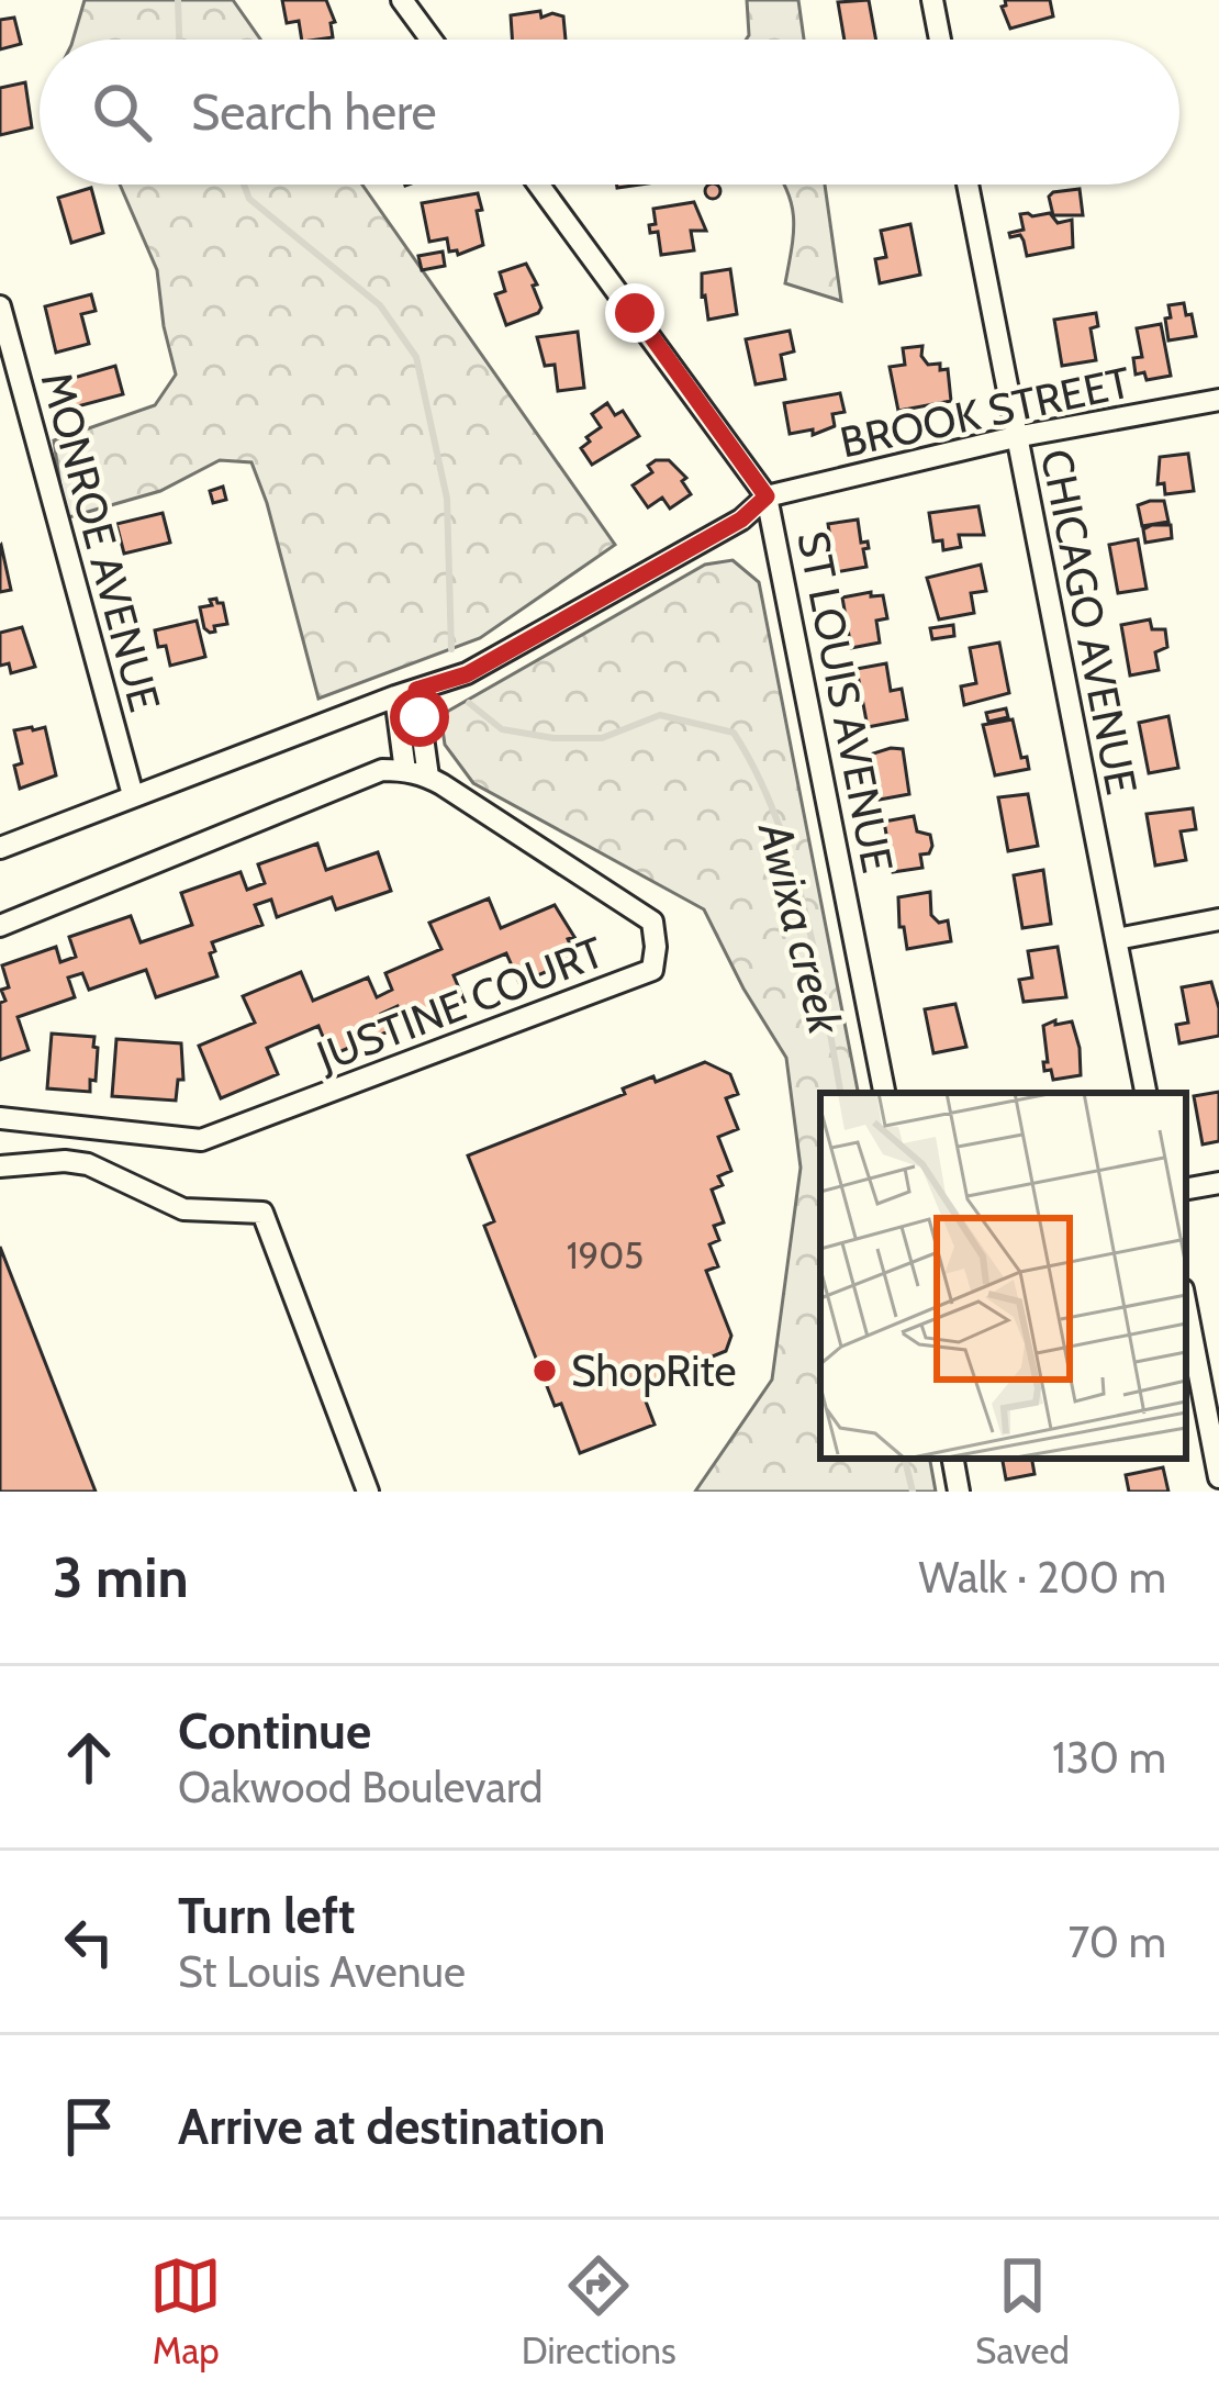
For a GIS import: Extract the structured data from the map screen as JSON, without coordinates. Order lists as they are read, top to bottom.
{
  "streets": {
    "street": [
      "BROOK STREET",
      "MONROE AVENUE",
      "CHICAGO AVENUE",
      "ST LOUIS AVENUE",
      "JUSTINE COURT"
    ]
  },
  "crossings": [
    ["BROOK STREET", "CHICAGO AVENUE"],
    ["BROOK STREET", "ST LOUIS AVENUE"]
  ],
  "water": ["Awixa creek"],
  "places": ["ShopRite"],
  "house_numbers": ["1905"],
  "page": {
    "search": "Search here",
    "heading": ["3 min", "Walk · 200 m"],
    "list": [
      ["Continue", "Oakwood Boulevard", "130 m"],
      ["Turn left", "St Louis Avenue", "70 m"],
      "Arrive at destination"
    ],
    "nav": ["Map", "Directions", "Saved"]
  }
}
